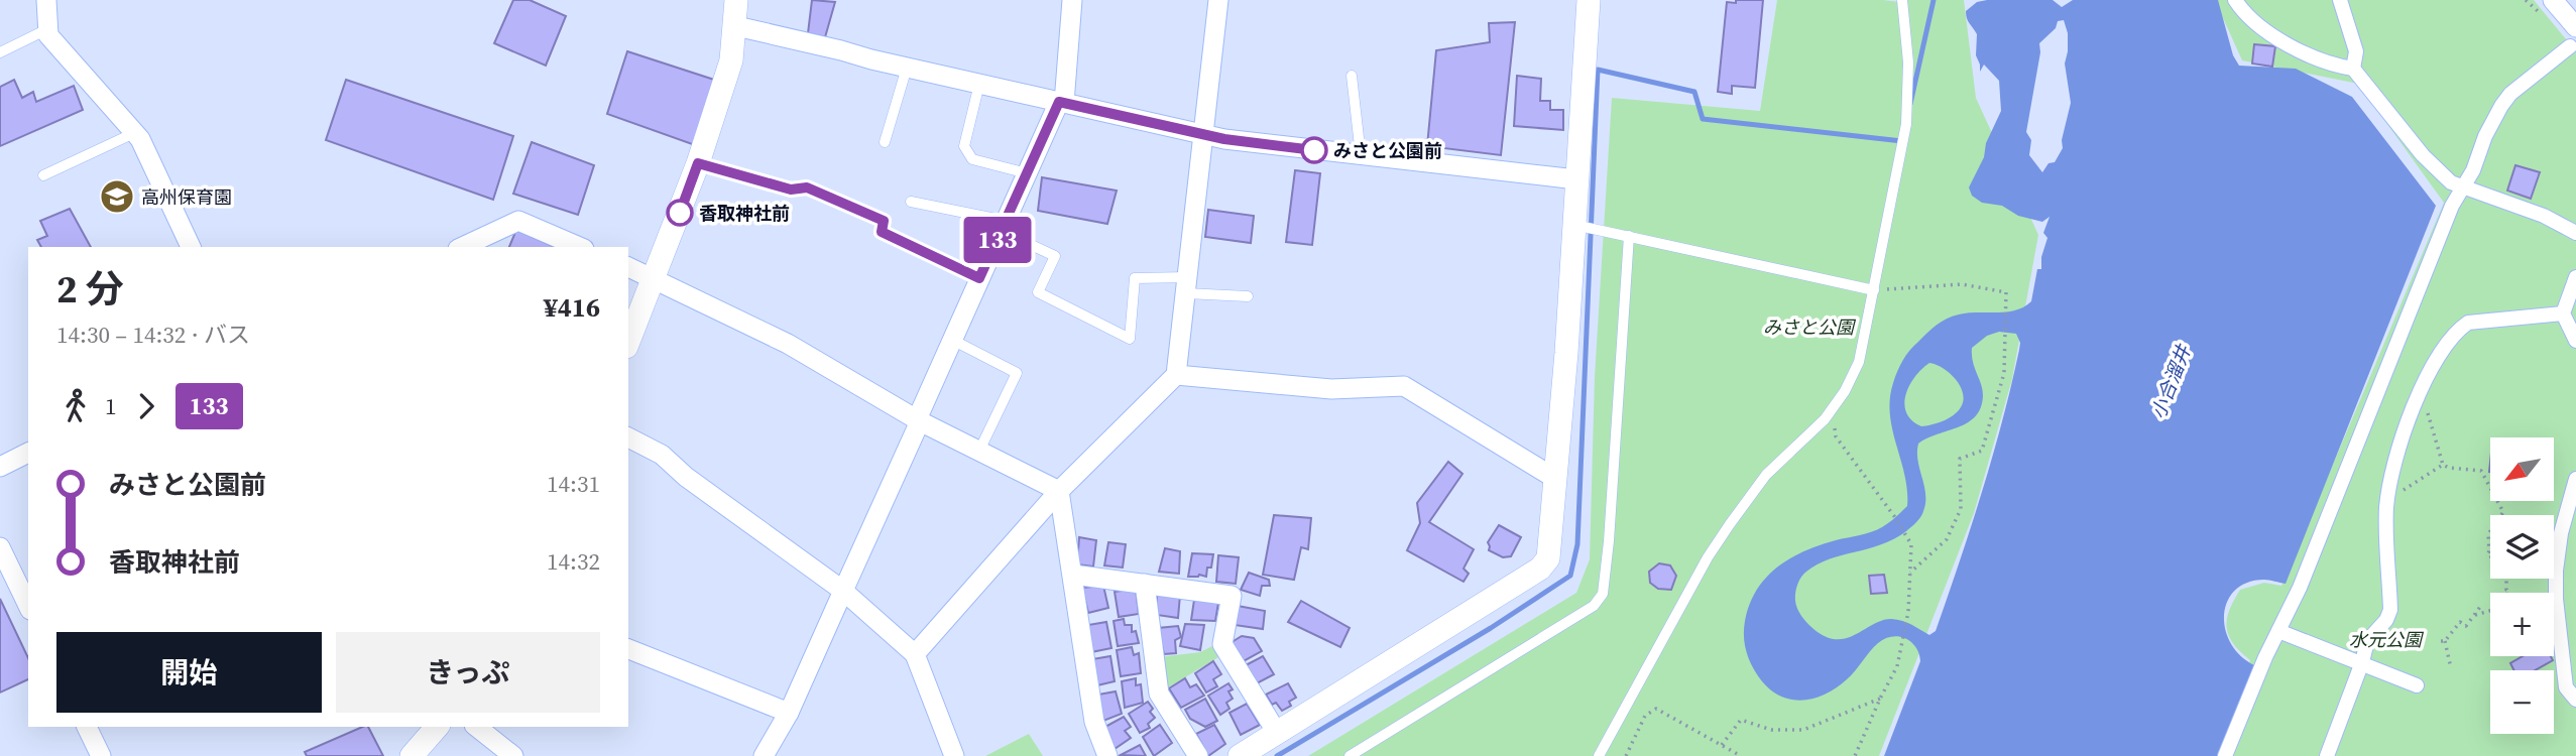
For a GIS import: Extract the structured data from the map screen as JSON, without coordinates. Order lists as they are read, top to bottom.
{
  "water": ["小合溜井"],
  "parks": ["みさと公園", "水元公園"],
  "places": {
    "other": ["みさと公園前", "香取神社前"],
    "school or university": ["高州保育園"]
  },
  "lines": ["bus line 133"],
  "north": "bottom left",
  "page": {
    "on_map": "133",
    "heading": ["2 分", "14:30 – 14:32 · バス", "¥416"],
    "legs": ["1", "133"],
    "map_buttons": ["+", "−"],
    "list": [
      {
        "name": "みさと公園前",
        "value": "14:31"
      },
      {
        "name": "香取神社前",
        "value": "14:32"
      }
    ],
    "buttons": ["開始", "きっぷ"]
  }
}
